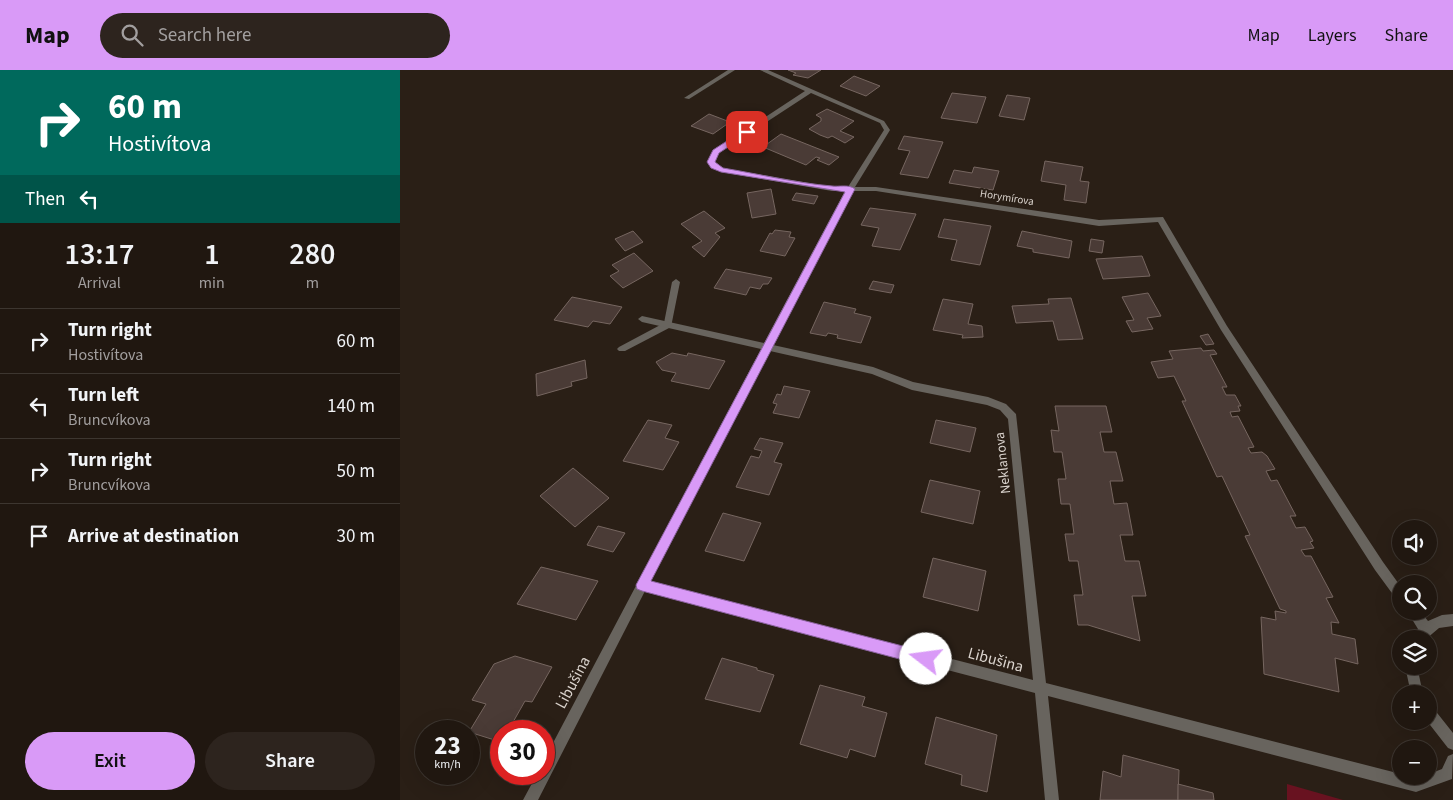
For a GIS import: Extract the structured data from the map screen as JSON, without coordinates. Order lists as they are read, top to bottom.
{
  "streets": {
    "street": ["Horymírova", "Neklanova", "Libušina"]
  },
  "crossings": [
    ["Neklanova", "Libušina"]
  ],
  "page": {
    "header": "Map",
    "search": "Search here",
    "nav": ["Map", "Layers", "Share"],
    "turn": ["60 m", "Hostivítova"],
    "then": "Then",
    "eta": [
      "13:17",
      "Arrival",
      "1",
      "min",
      "280",
      "m"
    ],
    "list": [
      {
        "name": "Turn right",
        "note": "Hostivítova",
        "value": "60 m"
      },
      {
        "name": "Turn left",
        "note": "Bruncvíkova",
        "value": "140 m"
      },
      {
        "name": "Turn right",
        "note": "Bruncvíkova",
        "value": "50 m"
      },
      {
        "name": "Arrive at destination",
        "value": "30 m"
      }
    ],
    "map_buttons": ["+", "−"],
    "speed": "23 km/h",
    "limit": "30",
    "buttons": ["Exit", "Share"]
  }
}
